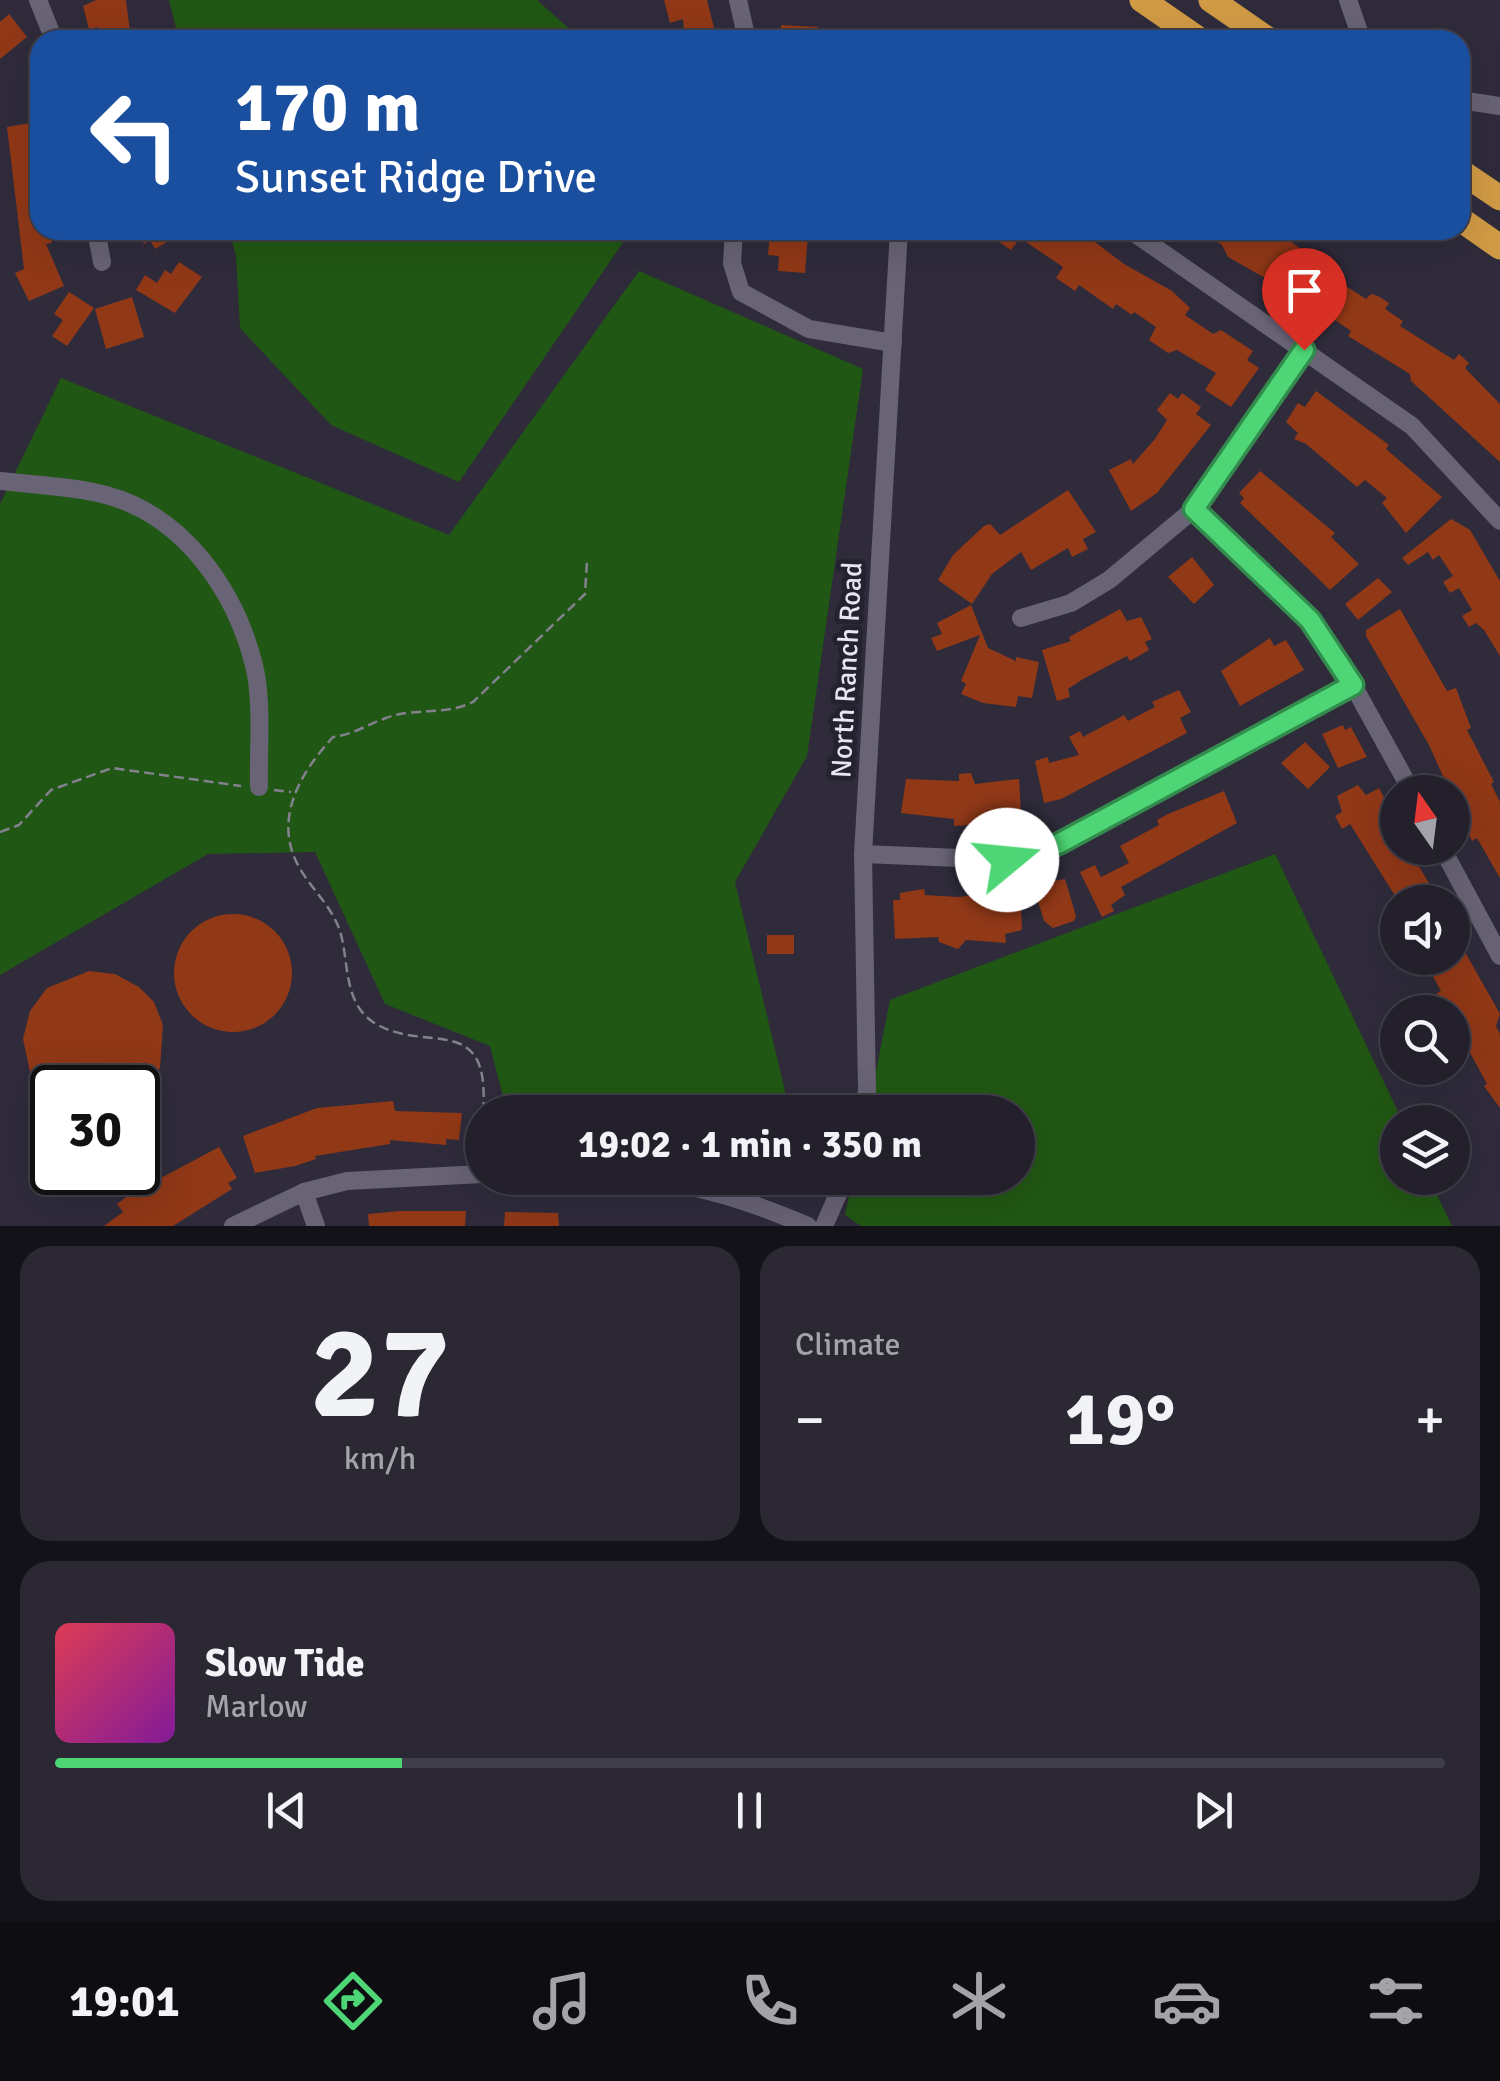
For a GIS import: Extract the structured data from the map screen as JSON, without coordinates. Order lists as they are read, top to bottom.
{
  "streets": {
    "street": ["North Ranch Road"]
  },
  "north": "top",
  "page": {
    "turn": ["170 m", "Sunset Ridge Drive"],
    "limit": "30",
    "trip": "19:02 · 1 min · 350 m",
    "tile": [
      ["27", "km/h"],
      "Climate"
    ],
    "heat": ["−", "19°", "+"],
    "song": ["Slow Tide", "Marlow"],
    "tabs": "19:01"
  }
}
